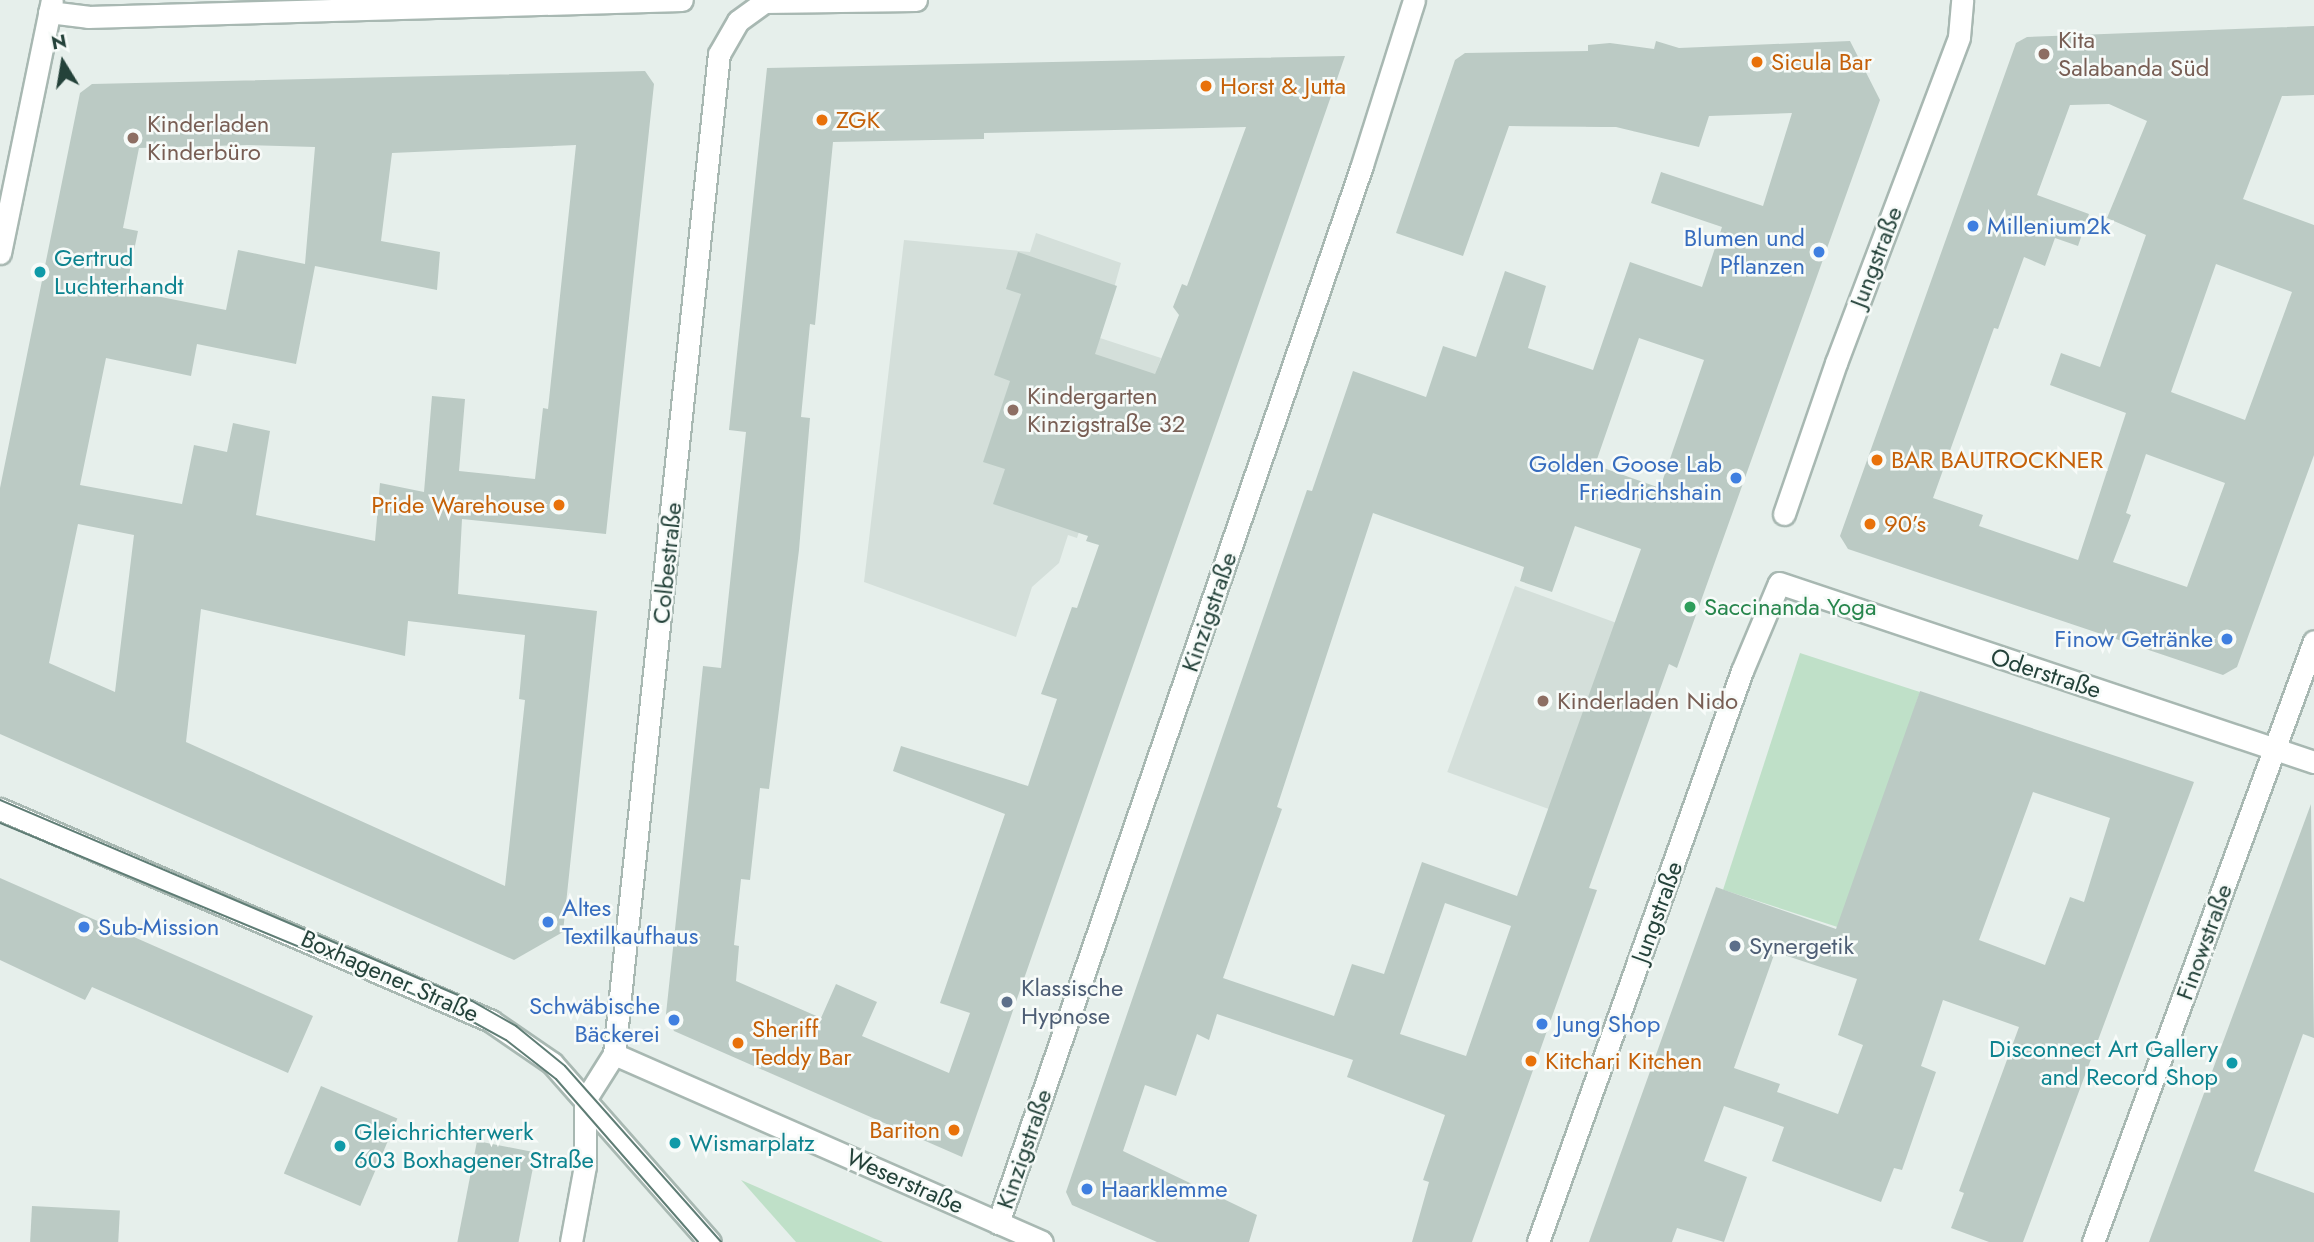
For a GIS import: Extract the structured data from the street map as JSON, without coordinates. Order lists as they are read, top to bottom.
{
  "streets": {
    "street": [
      "Jungstraße",
      "Colbestraße",
      "Kinzigstraße",
      "Oderstraße",
      "Finowstraße",
      "Boxhagener Straße",
      "Weserstraße"
    ]
  },
  "crossings": [
    ["Jungstraße", "Oderstraße"],
    ["Colbestraße", "Boxhagener Straße"],
    ["Colbestraße", "Weserstraße"],
    ["Kinzigstraße", "Weserstraße"],
    ["Oderstraße", "Finowstraße"]
  ],
  "places": [
    "Kita Salabanda Süd",
    "Sicula Bar",
    "Horst & Jutta",
    "ZGK",
    "Kinderladen Kinderbüro",
    "Millenium2k",
    "Blumen und Pflanzen",
    "Gertrud Luchterhandt",
    "Kindergarten Kinzigstraße 32",
    "BAR BAUTROCKNER",
    "Golden Goose Lab Friedrichshain",
    "Pride Warehouse",
    "90’s",
    "Saccinanda Yoga",
    "Finow Getränke",
    "Kinderladen Nido",
    "Altes Textilkaufhaus",
    "Sub-Mission",
    "Synergetik",
    "Klassische Hypnose",
    "Schwäbische Bäckerei",
    "Jung Shop",
    "Sheriff Teddy Bar",
    "Kitchari Kitchen",
    "Disconnect Art Gallery and Record Shop",
    "Bariton",
    "Wismarplatz",
    "Gleichrichterwerk 603 Boxhagener Straße",
    "Haarklemme"
  ],
  "north": "top"
}
